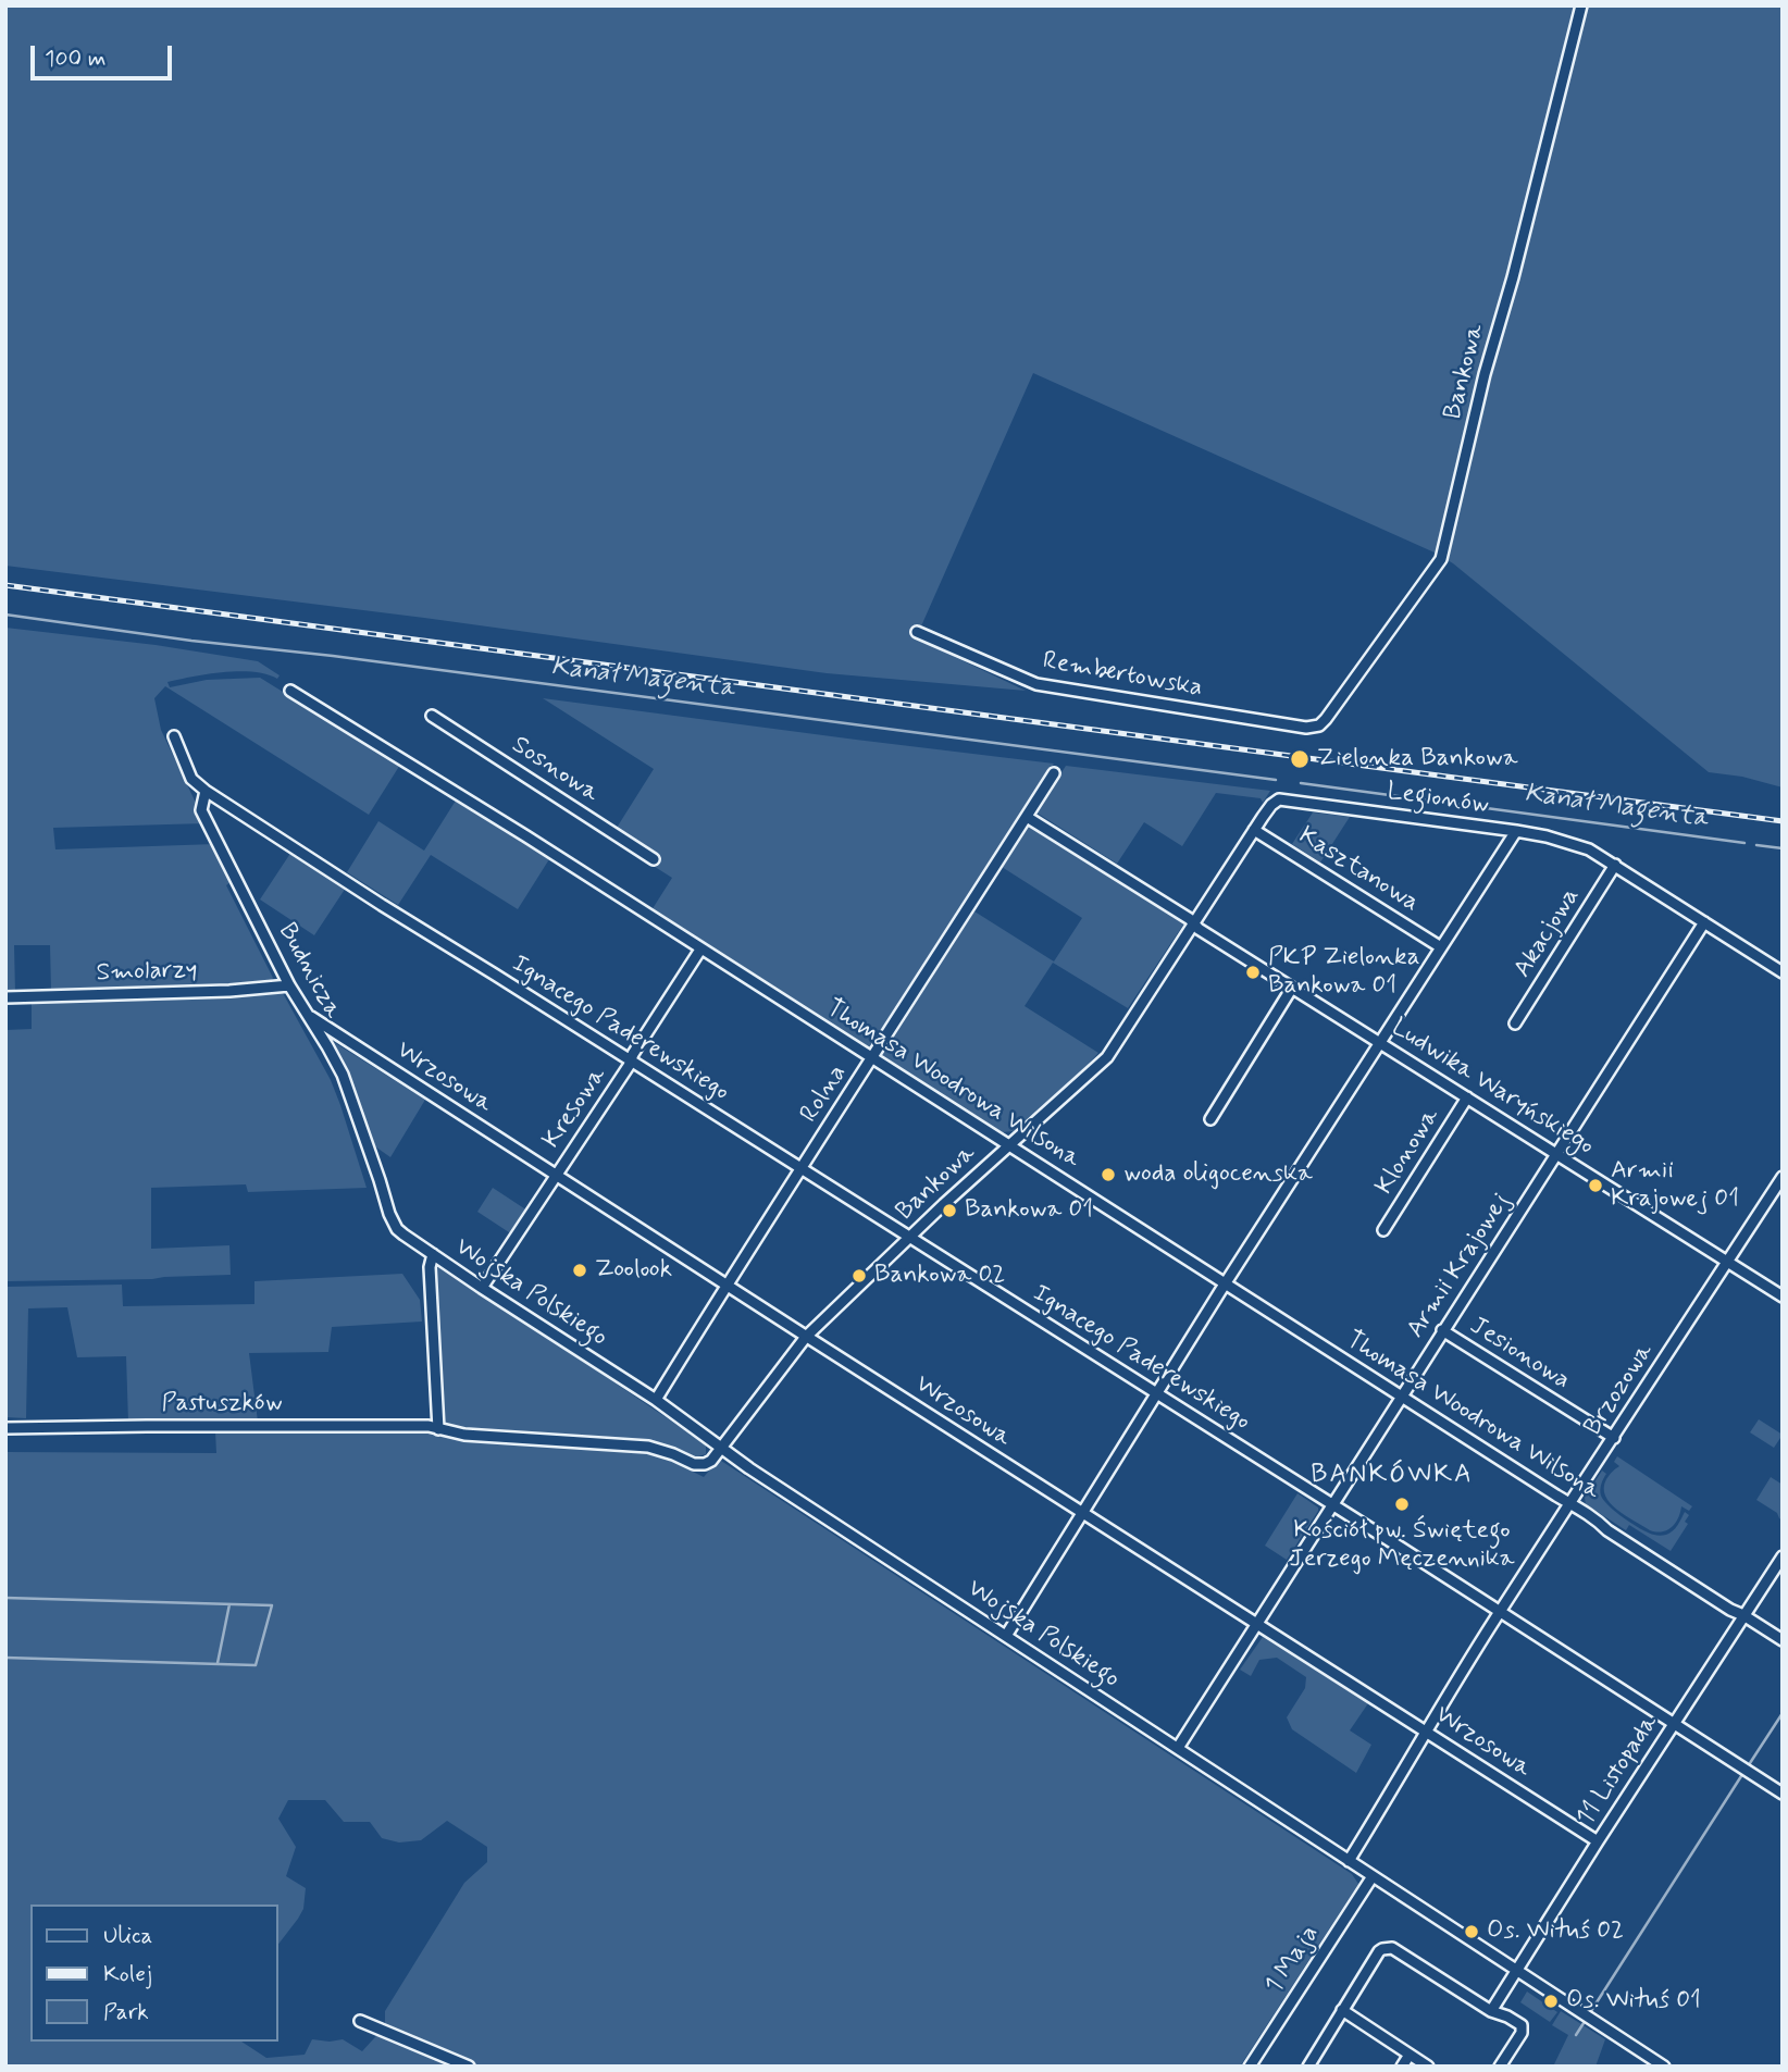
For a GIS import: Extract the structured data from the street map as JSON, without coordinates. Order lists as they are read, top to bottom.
{
  "streets": {
    "street": [
      "Bankowa",
      "Rembertowska",
      "Sosnowa",
      "Legionów",
      "Kasztanowa",
      "Akacjowa",
      "Budnicza",
      "Smolarzy",
      "Ignacego Paderewskiego",
      "Wrzosowa",
      "Thomasa Woodrowa Wilsona",
      "Ludwika Waryńskiego",
      "Rolna",
      "Kresowa",
      "Klonowa",
      "Armii Krajowej",
      "Wojska Polskiego",
      "Jesionowa",
      "Brzozowa",
      "Pastuszków",
      "11 Listopada",
      "1 Maja"
    ]
  },
  "crossings": [
    ["Bankowa", "Rembertowska"],
    ["Bankowa", "Legionów"],
    ["Bankowa", "Kasztanowa"],
    ["Bankowa", "Ignacego Paderewskiego"],
    ["Bankowa", "Wrzosowa"],
    ["Bankowa", "Thomasa Woodrowa Wilsona"],
    ["Bankowa", "Ludwika Waryńskiego"],
    ["Bankowa", "Wojska Polskiego"],
    ["Bankowa", "Pastuszków"],
    ["Legionów", "Akacjowa"],
    ["Legionów", "Armii Krajowej"],
    ["Budnicza", "Smolarzy"],
    ["Budnicza", "Ignacego Paderewskiego"],
    ["Budnicza", "Wrzosowa"],
    ["Budnicza", "Wojska Polskiego"],
    ["Ignacego Paderewskiego", "Rolna"],
    ["Ignacego Paderewskiego", "Kresowa"],
    ["Ignacego Paderewskiego", "Armii Krajowej"],
    ["Ignacego Paderewskiego", "Brzozowa"],
    ["Ignacego Paderewskiego", "11 Listopada"],
    ["Wrzosowa", "Rolna"],
    ["Wrzosowa", "Kresowa"],
    ["Wrzosowa", "Armii Krajowej"],
    ["Wrzosowa", "Brzozowa"],
    ["Wrzosowa", "11 Listopada"],
    ["Thomasa Woodrowa Wilsona", "Rolna"],
    ["Thomasa Woodrowa Wilsona", "Kresowa"],
    ["Thomasa Woodrowa Wilsona", "Armii Krajowej"],
    ["Thomasa Woodrowa Wilsona", "Brzozowa"],
    ["Thomasa Woodrowa Wilsona", "11 Listopada"],
    ["Ludwika Waryńskiego", "Rolna"],
    ["Ludwika Waryńskiego", "Klonowa"],
    ["Ludwika Waryńskiego", "Armii Krajowej"],
    ["Ludwika Waryńskiego", "Brzozowa"],
    ["Rolna", "Wojska Polskiego"],
    ["Kresowa", "Wojska Polskiego"],
    ["Armii Krajowej", "Wojska Polskiego"],
    ["Armii Krajowej", "Jesionowa"],
    ["Wojska Polskiego", "Brzozowa"],
    ["Wojska Polskiego", "Pastuszków"],
    ["Wojska Polskiego", "11 Listopada"],
    ["Wojska Polskiego", "1 Maja"],
    ["Jesionowa", "Brzozowa"]
  ],
  "districts": ["BANKÓWKA"],
  "water": ["Kanał Magenta"],
  "places": [
    "Zielonka Bankowa",
    "PKP Zielonka Bankowa 01",
    "woda oligocenska",
    "Armii Krajowej 01",
    "Bankowa 01",
    "Zoolook",
    "Bankowa 02",
    "Kościół pw. Świętego Jerzego Męczennika",
    "Os. Wituś 02",
    "Os. Wituś 01"
  ],
  "legend": ["Ulica", "Kolej", "Park"],
  "scale_bar": "100 m"
}
